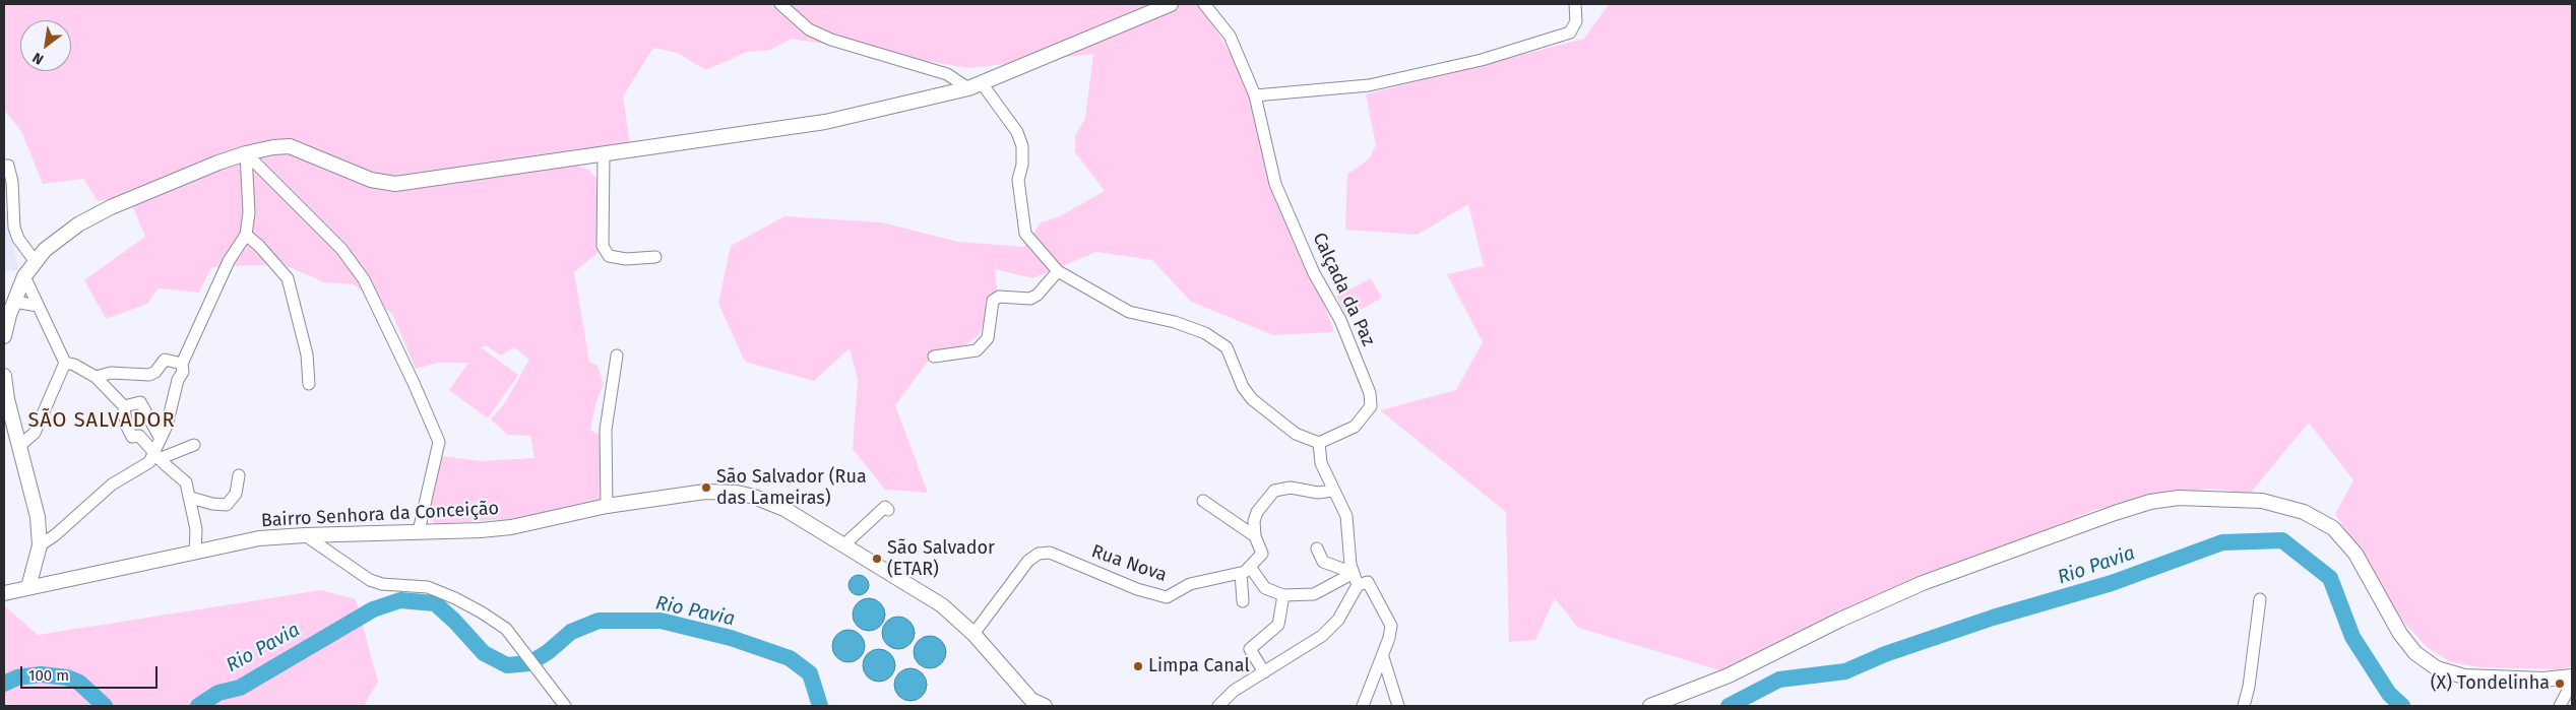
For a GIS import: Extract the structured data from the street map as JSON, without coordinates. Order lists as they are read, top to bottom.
{
  "streets": {
    "street": ["Calçada da Paz", "Bairro Senhora da Conceição", "Rua Nova"]
  },
  "crossings": [
    ["Bairro Senhora da Conceição", "Rua Nova"]
  ],
  "districts": ["SÃO SALVADOR"],
  "water": ["Rio Pavia"],
  "places": [
    "São Salvador (Rua das Lameiras)",
    "São Salvador (ETAR)",
    "Limpa Canal",
    "(X) Tondelinha"
  ],
  "scale_bar": "100 m",
  "north": "bottom left"
}
